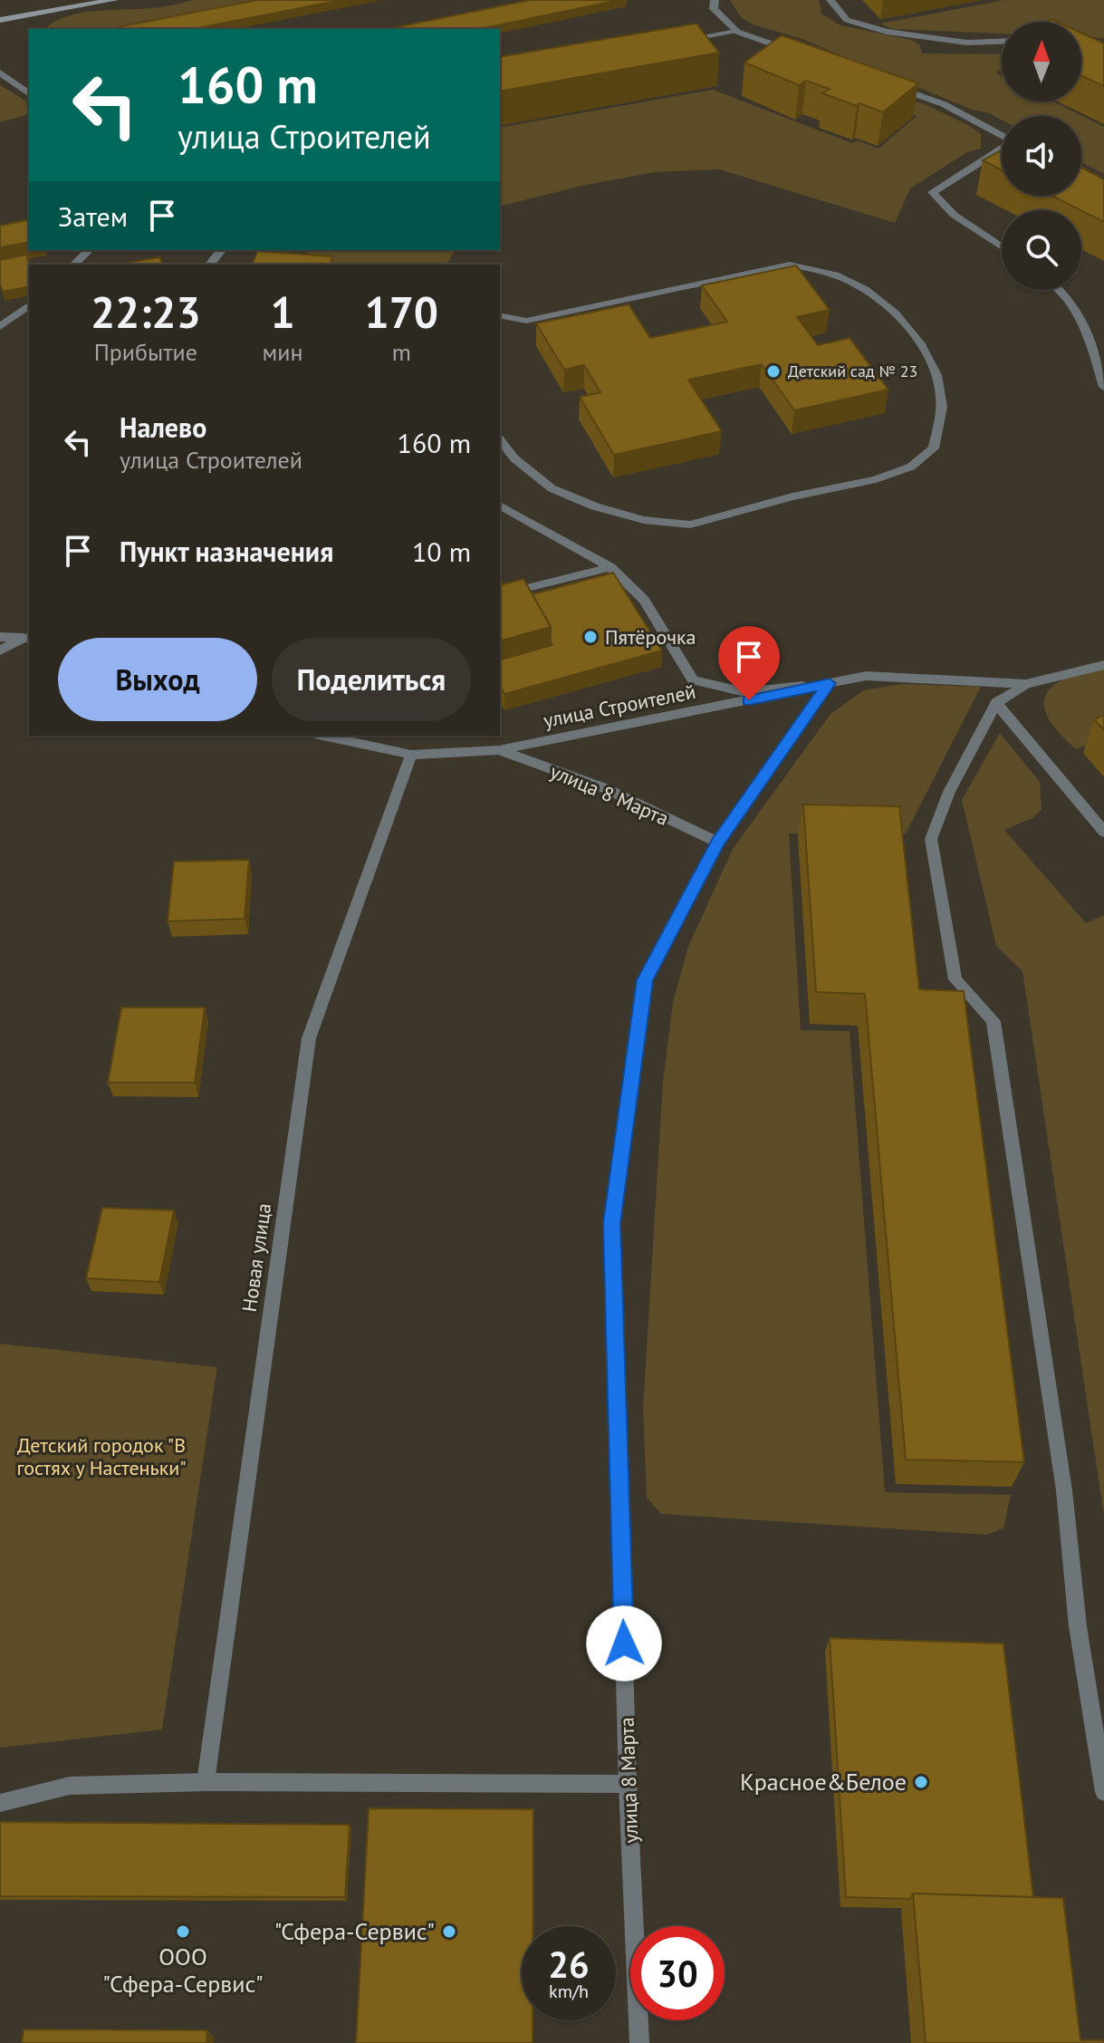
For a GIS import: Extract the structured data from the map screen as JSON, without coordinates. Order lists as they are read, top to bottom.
{
  "streets": {
    "street": ["улица Строителей", "улица 8 Марта", "Новая улица"]
  },
  "crossings": [
    ["улица Строителей", "улица 8 Марта"],
    ["улица Строителей", "Новая улица"]
  ],
  "parks": ["Детский городок \"В гостях у Настеньки\""],
  "places": [
    "Детский сад № 23",
    "Пятёрочка",
    "Красное&Белое",
    "ООО \"Сфера-Сервис\"",
    "\"Сфера-Сервис\""
  ],
  "north": "top",
  "page": {
    "turn": ["160 m", "улица Строителей"],
    "then": "Затем",
    "eta": [
      "22:23",
      "Прибытие",
      "1",
      "мин",
      "170",
      "m"
    ],
    "list": [
      {
        "name": "Налево",
        "note": "улица Строителей",
        "value": "160 m"
      },
      {
        "name": "Пункт назначения",
        "value": "10 m"
      }
    ],
    "buttons": ["Выход", "Поделиться"],
    "speed": "26 km/h",
    "limit": "30"
  }
}
